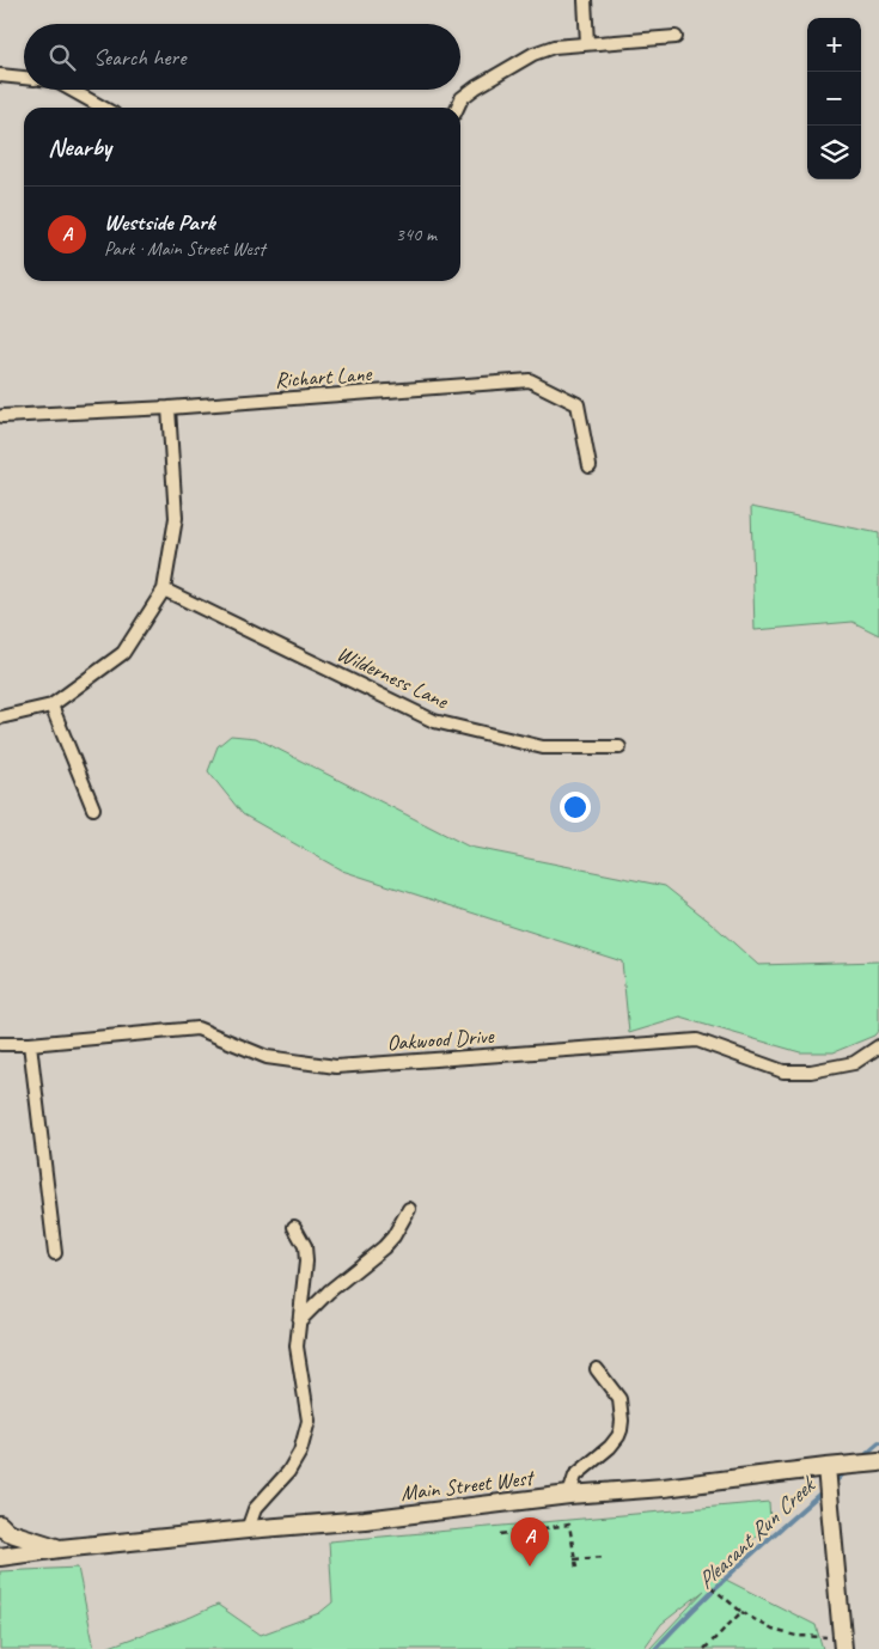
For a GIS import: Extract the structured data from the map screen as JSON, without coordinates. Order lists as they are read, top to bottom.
{
  "streets": {
    "main road": ["Main Street West"],
    "street": ["Richart Lane", "Wilderness Lane", "Oakwood Drive"]
  },
  "water": ["Pleasant Run Creek"],
  "page": {
    "map_buttons": ["+", "−"],
    "search": "Search here",
    "heading": "Nearby",
    "list": [
      {
        "mark": "A",
        "name": "Westside Park",
        "note": "Park · Main Street West",
        "value": "340 m"
      }
    ],
    "pins": "A"
  }
}
